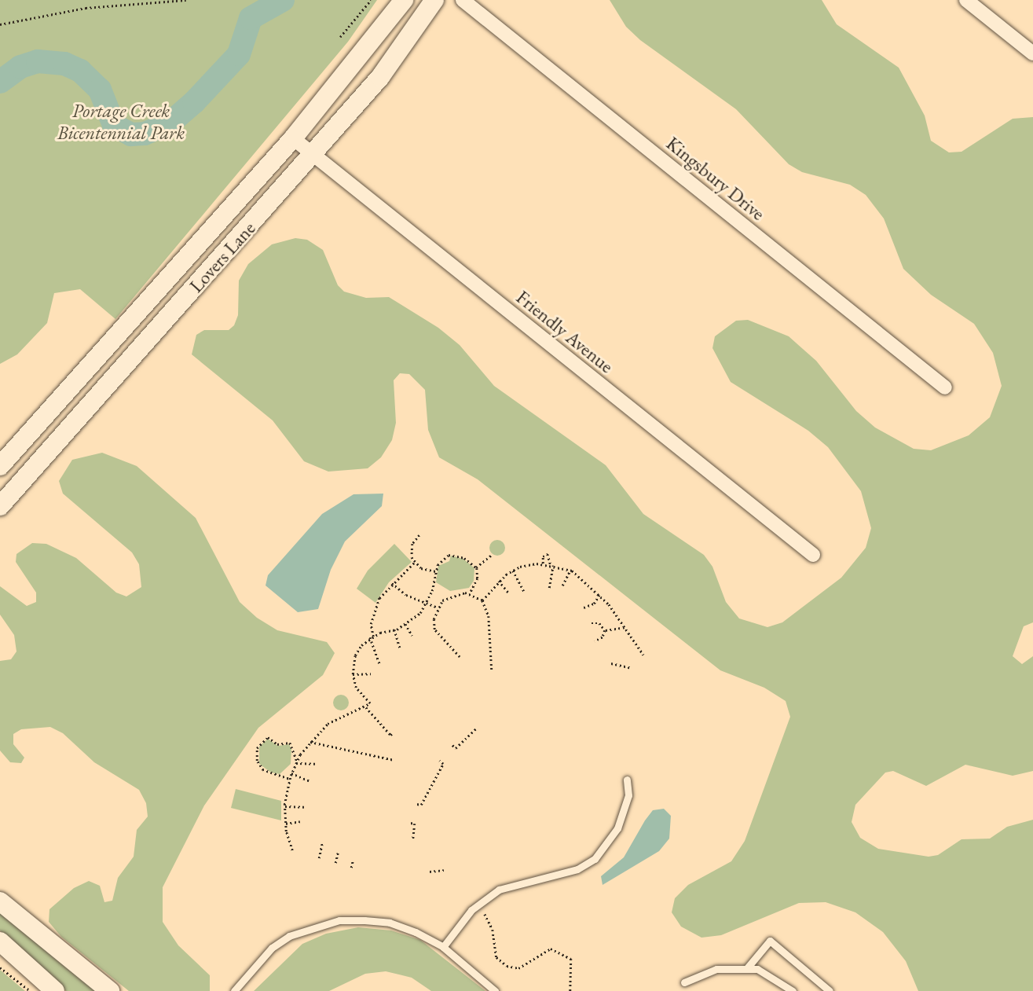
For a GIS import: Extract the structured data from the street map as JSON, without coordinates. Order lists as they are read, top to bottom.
{
  "streets": {
    "street": ["Kingsbury Drive", "Lovers Lane", "Friendly Avenue"]
  },
  "crossings": [
    ["Lovers Lane", "Friendly Avenue"]
  ],
  "parks": ["Portage Creek Bicentennial Park"]
}
